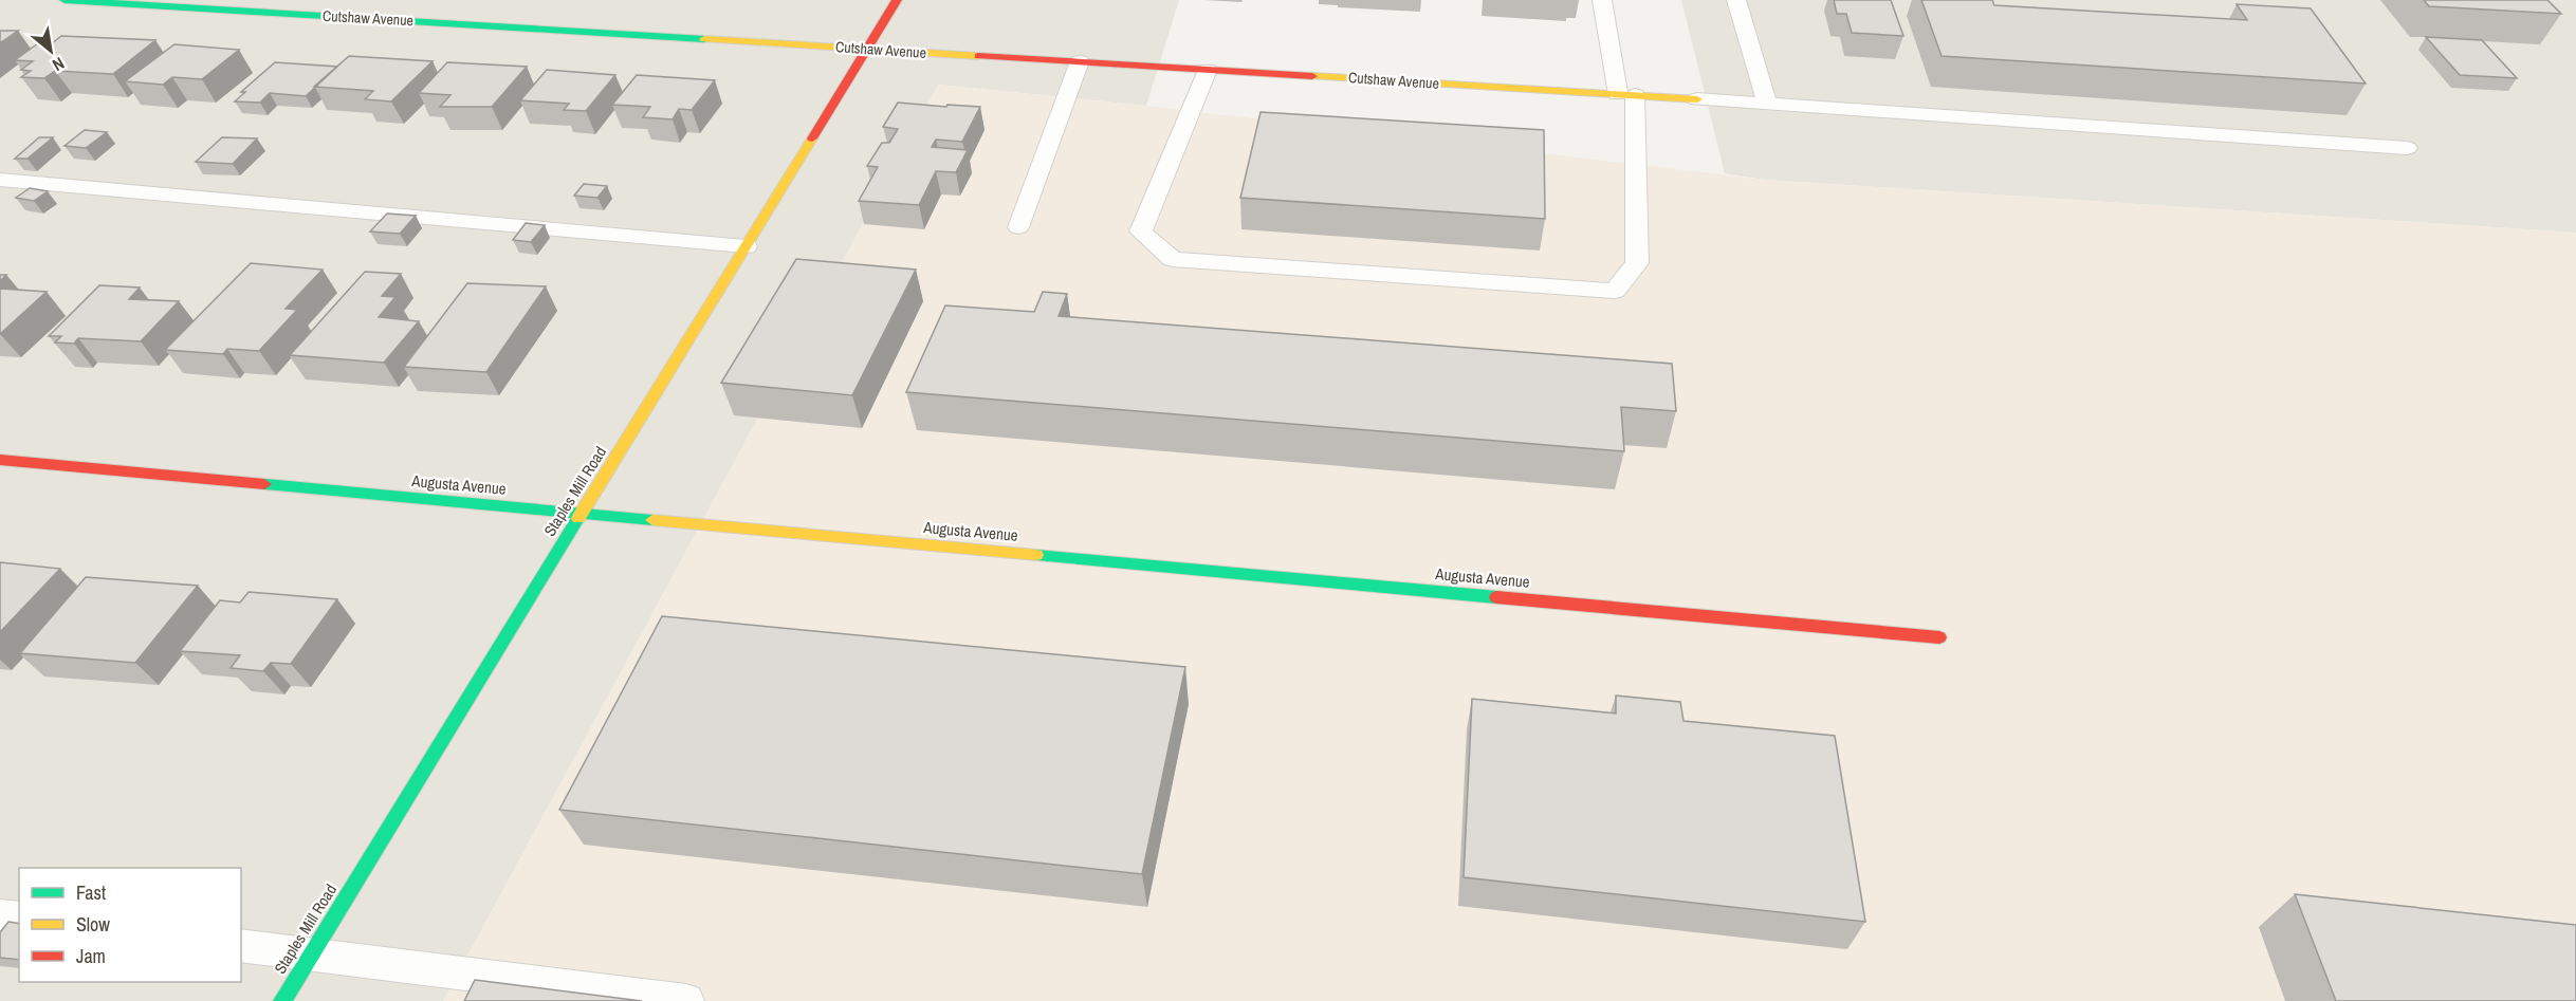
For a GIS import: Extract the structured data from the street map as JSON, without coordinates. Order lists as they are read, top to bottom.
{
  "streets": {
    "street": ["Cutshaw Avenue", "Augusta Avenue", "Staples Mill Road"]
  },
  "crossings": [
    ["Cutshaw Avenue", "Staples Mill Road"],
    ["Augusta Avenue", "Staples Mill Road"]
  ],
  "legend": ["Fast", "Slow", "Jam"],
  "north": "bottom right"
}
